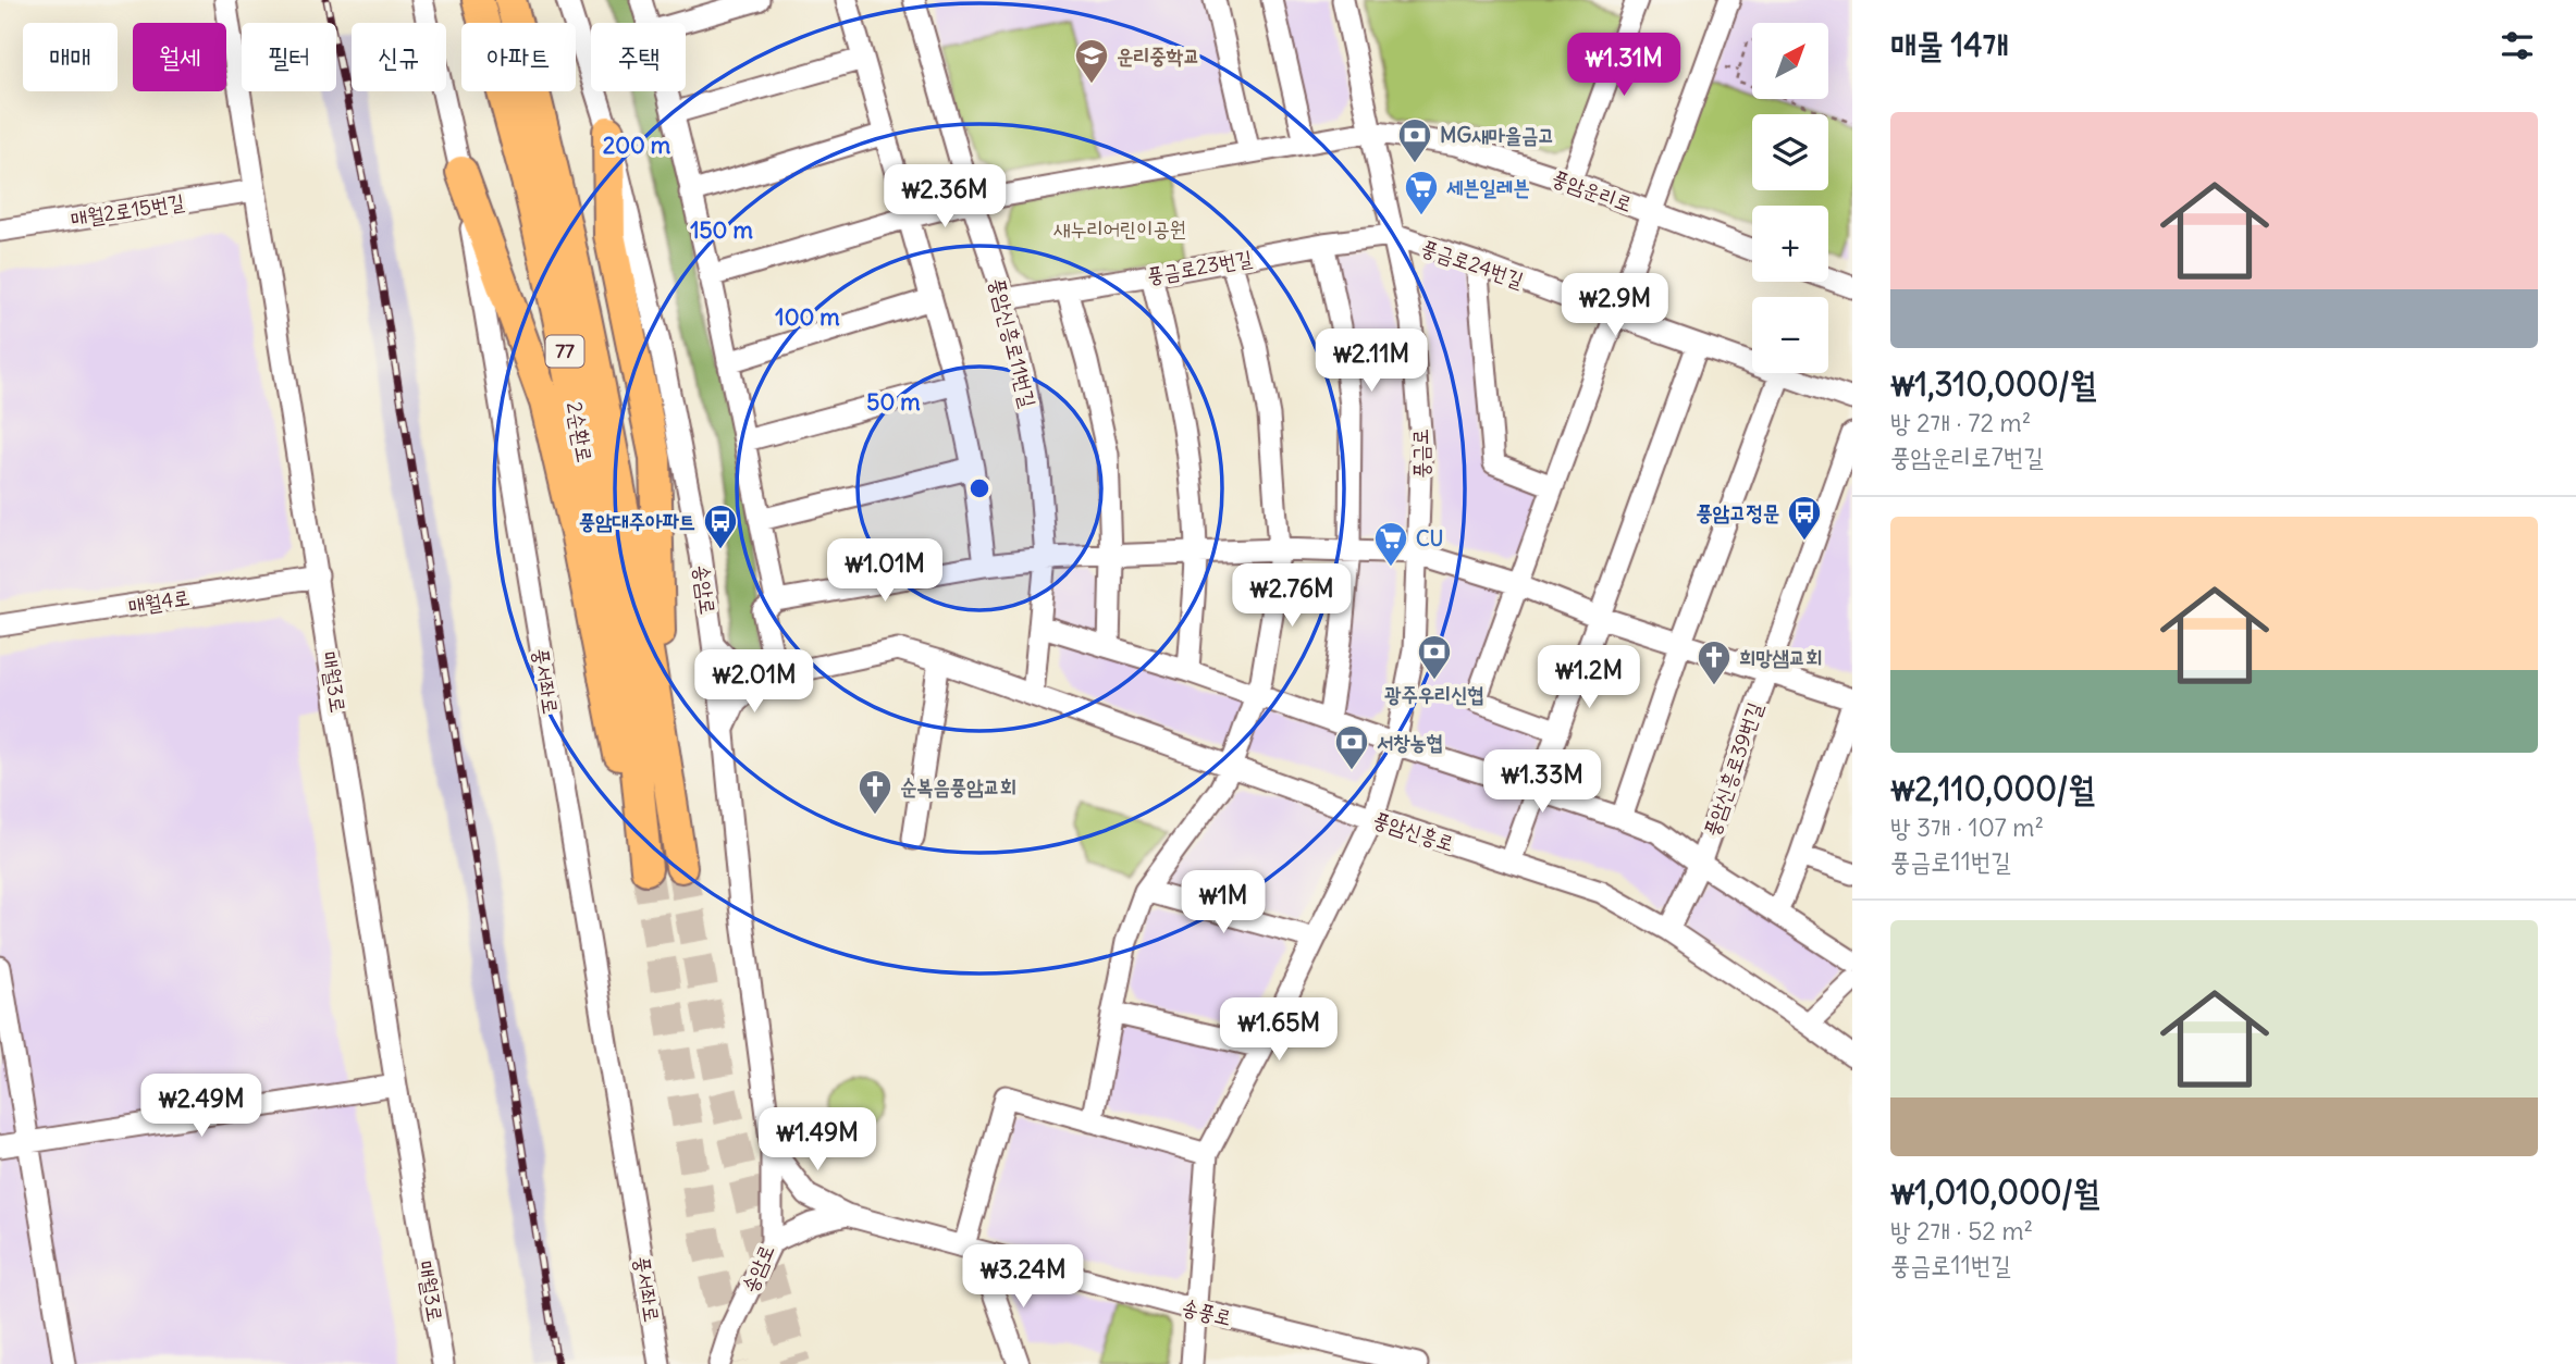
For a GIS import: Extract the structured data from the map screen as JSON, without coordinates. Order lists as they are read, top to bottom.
{
  "streets": {
    "highway": ["77", "2순환로"],
    "street": [
      "풍암운리로",
      "매월2로15번길",
      "풍금로24번길",
      "풍금로23번길",
      "풍암신흥로11번길",
      "풍금로",
      "송암로",
      "매월4로",
      "풍서좌로",
      "매월3로",
      "풍암신흥로39번길",
      "풍암신흥로",
      "송풍로"
    ]
  },
  "crossings": [
    ["풍암운리로", "풍암신흥로11번길"],
    ["풍암운리로", "풍금로"],
    ["매월2로15번길", "매월3로"],
    ["풍금로24번길", "풍금로23번길"],
    ["풍금로24번길", "풍금로"],
    ["풍금로23번길", "풍암신흥로11번길"],
    ["풍금로23번길", "풍금로"],
    ["풍암신흥로11번길", "풍암신흥로"],
    ["2순환로", "풍서좌로"],
    ["풍금로", "풍암신흥로"],
    ["송암로", "송풍로"],
    ["매월4로", "매월3로"],
    ["풍암신흥로39번길", "풍암신흥로"]
  ],
  "parks": ["새누리어린이공원"],
  "places": {
    "school or university": ["운리중학교"],
    "bank": ["MG새마을금고", "광주우리신협", "서창농협"],
    "supermarket": ["세븐일레븐", "CU"],
    "bus stop": ["풍암고정문", "풍암대주아파트"],
    "church": ["희망샘교회", "순복음풍암교회"]
  },
  "north": "top right",
  "page": {
    "heading": "매물 14개",
    "map_buttons": ["+", "−"],
    "chip": [
      "매매",
      "월세",
      "필터",
      "신규",
      "아파트",
      "주택"
    ],
    "price": [
      "₩1.31M",
      "₩2.36M",
      "₩2.9M",
      "₩2.11M",
      "₩1.01M",
      "₩2.76M",
      "₩1.2M",
      "₩2.01M",
      "₩1.33M",
      "₩1M",
      "₩1.65M",
      "₩2.49M",
      "₩1.49M",
      "₩3.24M"
    ],
    "list": [
      {
        "name": "₩1,310,000/월",
        "note": "방 2개 · 72 m² · 풍암운리로7번길"
      },
      {
        "name": "₩2,110,000/월",
        "note": "방 3개 · 107 m² · 풍금로11번길"
      },
      {
        "name": "₩1,010,000/월",
        "note": "방 2개 · 52 m² · 풍금로11번길"
      }
    ]
  },
  "rings": [
    "200 m",
    "150 m",
    "100 m",
    "50 m"
  ]
}
